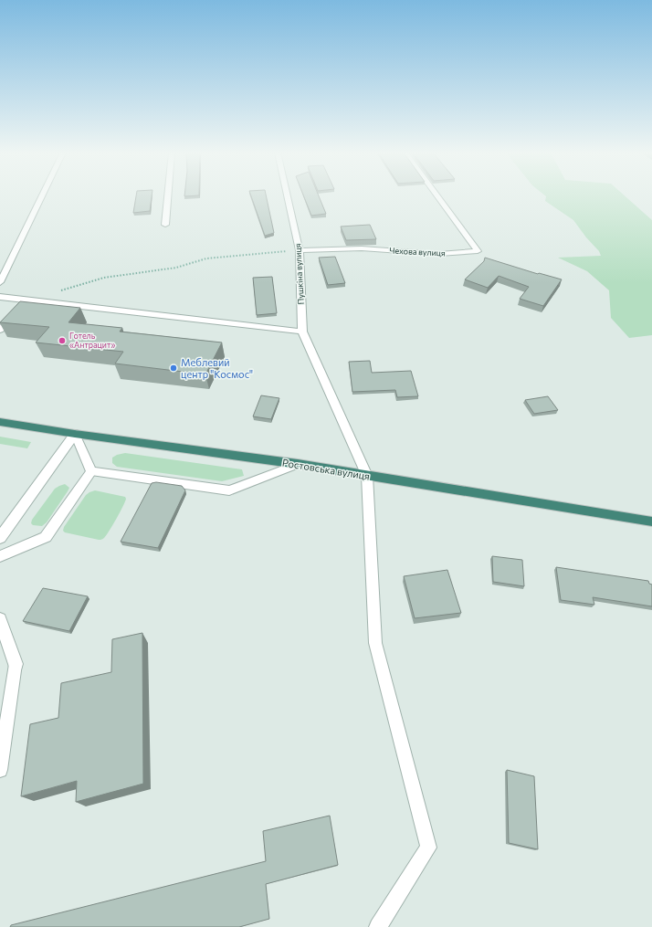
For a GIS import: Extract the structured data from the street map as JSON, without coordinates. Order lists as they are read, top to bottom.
{
  "streets": {
    "highway": ["Ростовська вулиця"],
    "street": ["Чехова вулиця", "Пушкіна вулиця"]
  },
  "crossings": [
    ["Чехова вулиця", "Пушкіна вулиця"]
  ],
  "places": ["Готель «Антрацит»", "Меблевий центр \"Космос\""]
}
